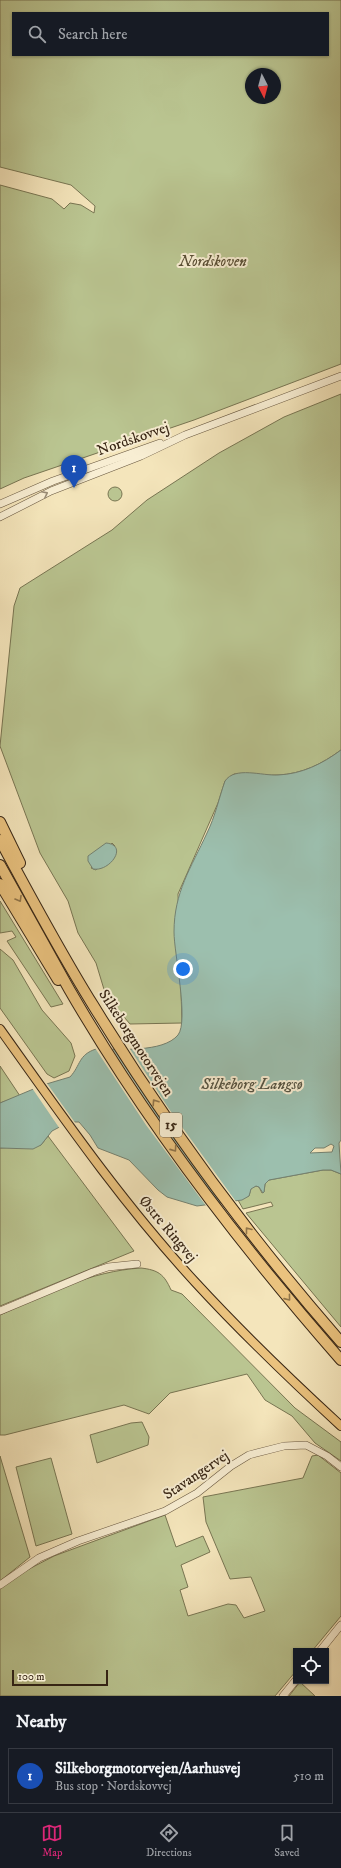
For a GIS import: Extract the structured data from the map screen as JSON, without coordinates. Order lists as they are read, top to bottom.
{
  "streets": {
    "highway": ["Silkeborgmotorvejen", "15"],
    "main road": ["Østre Ringvej"],
    "street": ["Nordskovvej", "Stavangervej"]
  },
  "water": ["Silkeborg Langsø"],
  "parks": ["Nordskoven"],
  "scale_bar": "100 m",
  "north": "bottom",
  "page": {
    "search": "Search here",
    "pins": "1",
    "scale": "100 m",
    "heading": "Nearby",
    "list": [
      {
        "mark": "1",
        "name": "Silkeborgmotorvejen/Aarhusvej",
        "note": "Bus stop · Nordskovvej",
        "value": "510 m"
      }
    ],
    "nav": ["Map", "Directions", "Saved"]
  }
}
